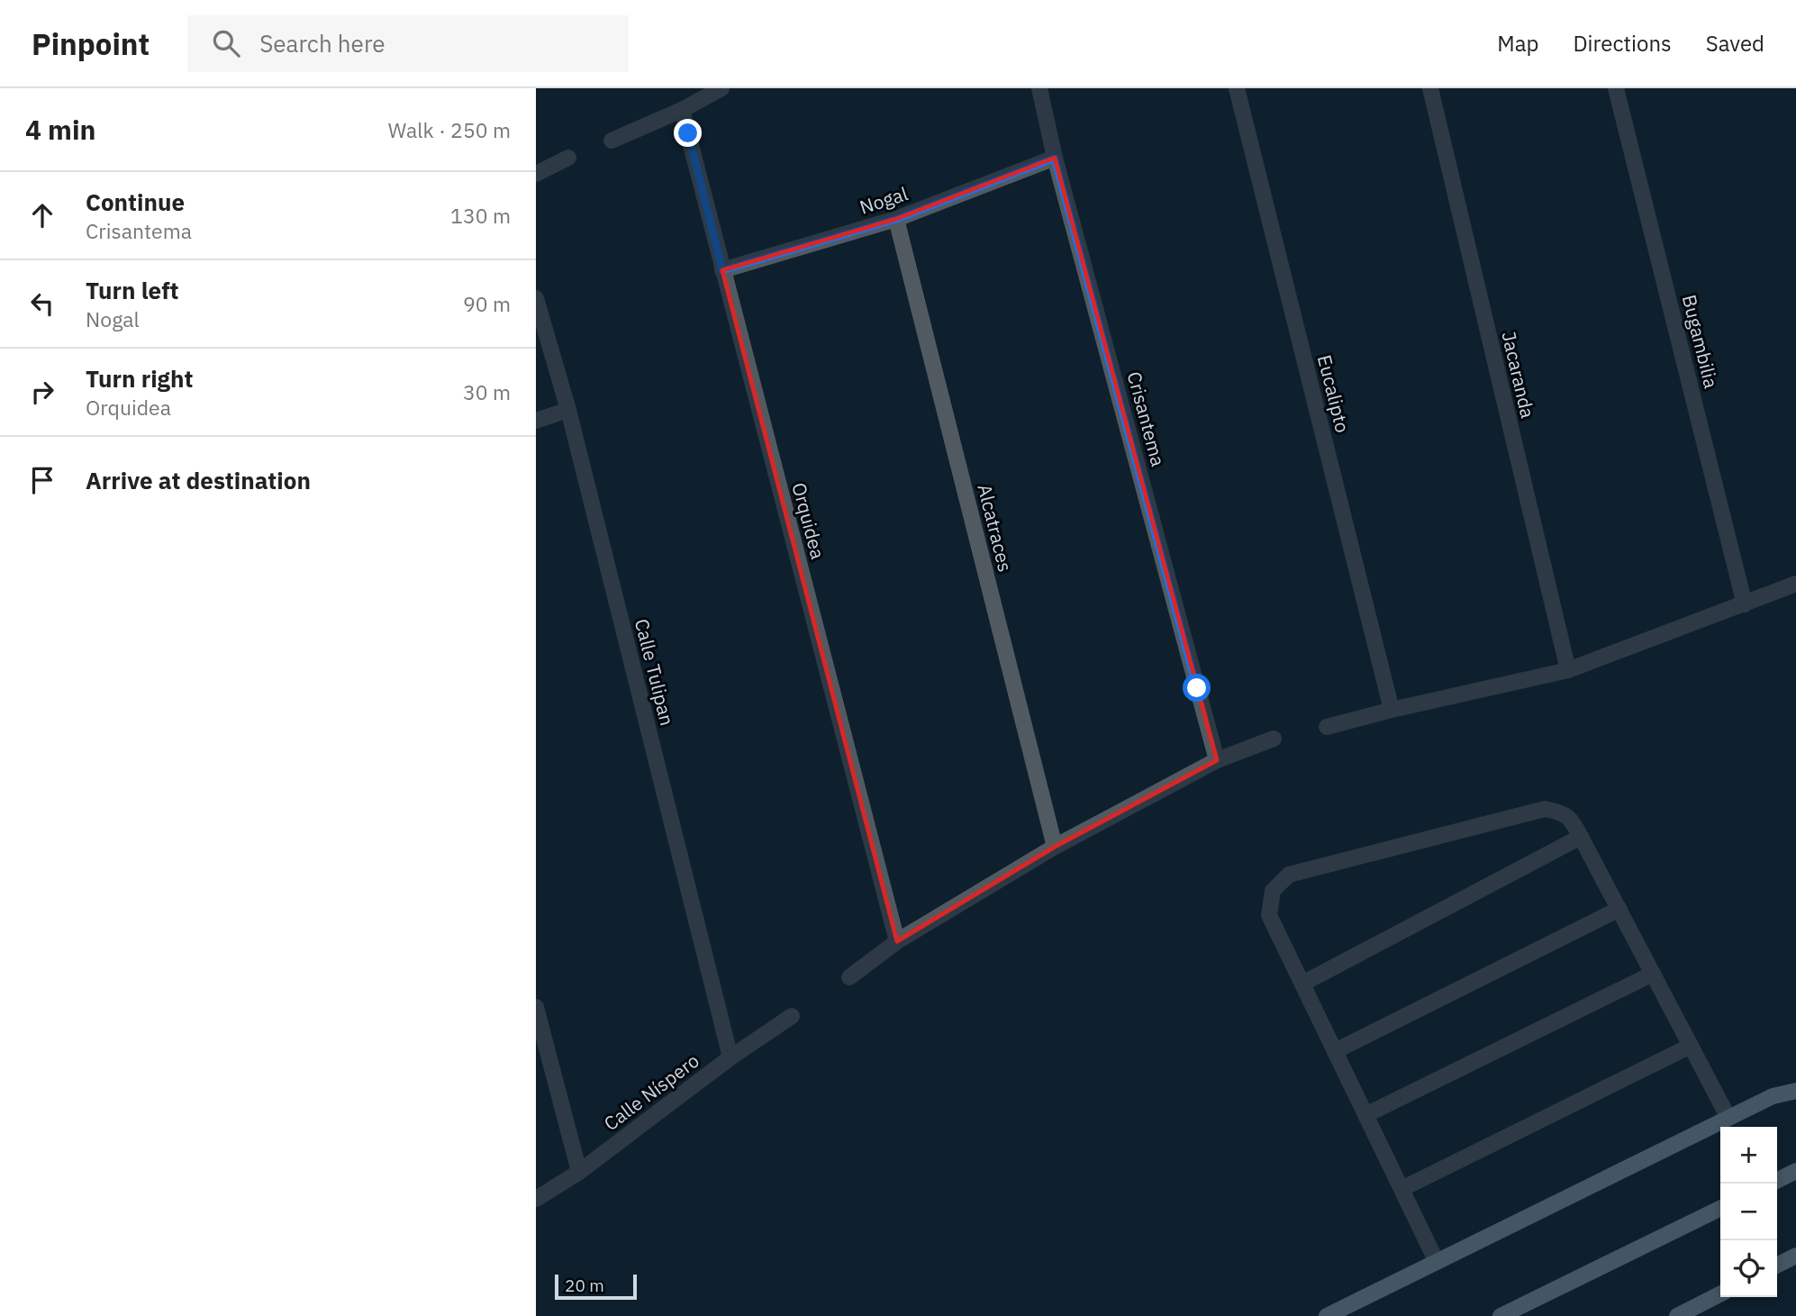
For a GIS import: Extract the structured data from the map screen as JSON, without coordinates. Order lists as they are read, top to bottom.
{
  "streets": {
    "street": [
      "Nogal",
      "Bugambilia",
      "Jacaranda",
      "Eucalipto",
      "Crisantema",
      "Orquidea",
      "Alcatraces",
      "Calle Tulipan",
      "Calle Níspero"
    ]
  },
  "crossings": [
    ["Nogal", "Crisantema"],
    ["Nogal", "Orquidea"],
    ["Nogal", "Alcatraces"],
    ["Calle Tulipan", "Calle Níspero"]
  ],
  "scale_bar": "20 m",
  "page": {
    "header": "Pinpoint",
    "search": "Search here",
    "nav": ["Map", "Directions", "Saved"],
    "heading": ["4 min", "Walk · 250 m"],
    "list": [
      ["Continue", "Crisantema", "130 m"],
      ["Turn left", "Nogal", "90 m"],
      ["Turn right", "Orquidea", "30 m"],
      "Arrive at destination"
    ],
    "map_buttons": ["+", "−"],
    "scale": "20 m"
  }
}
